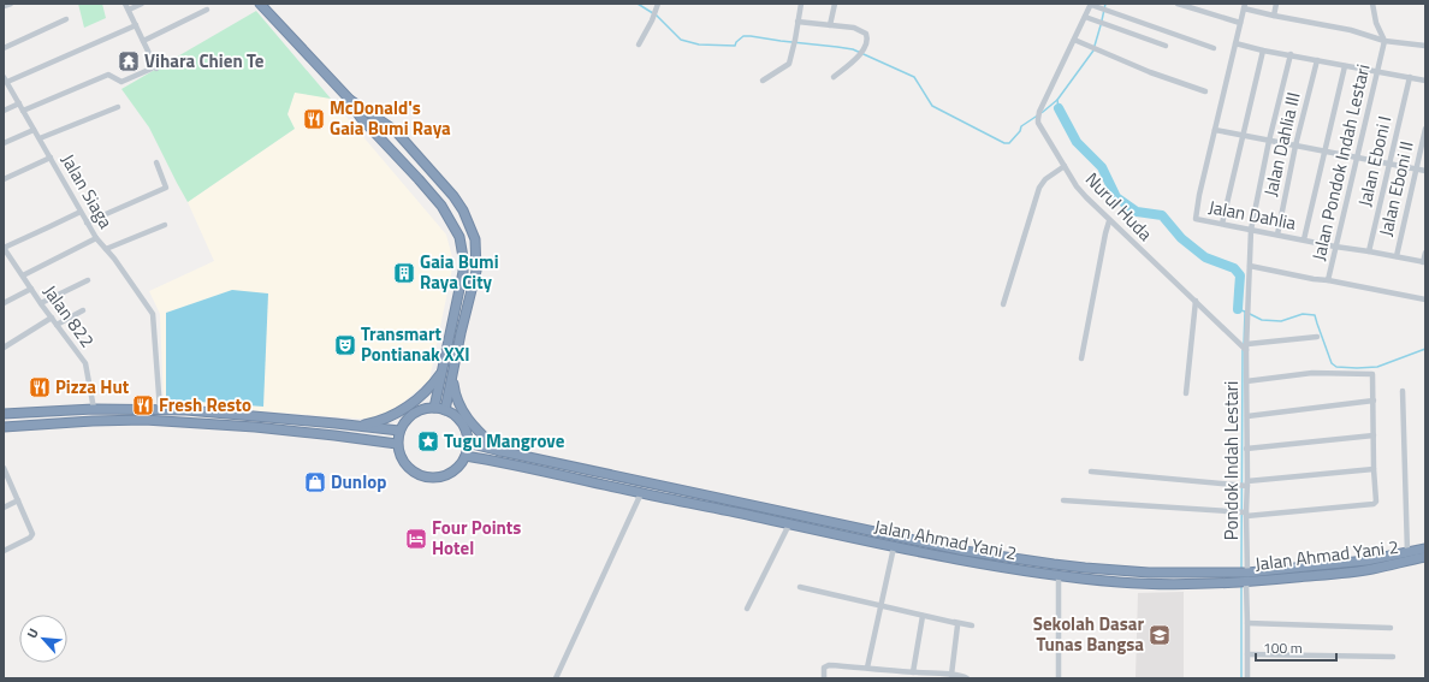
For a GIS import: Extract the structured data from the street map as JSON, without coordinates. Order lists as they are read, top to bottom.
{
  "streets": {
    "highway": ["Jalan Ahmad Yani 2"],
    "street": [
      "Jalan Dahlia III",
      "Jalan Eboni I",
      "Jalan Pondok Indah Lestari",
      "Jalan Eboni II",
      "Jalan Siaga",
      "Nurul Huda",
      "Jalan Dahlia",
      "Jalan 822",
      "Pondok Indah Lestari"
    ]
  },
  "crossings": [
    ["Jalan Dahlia III", "Jalan Dahlia"],
    ["Jalan Eboni I", "Jalan Dahlia"],
    ["Jalan Pondok Indah Lestari", "Jalan Dahlia"],
    ["Jalan Pondok Indah Lestari", "Pondok Indah Lestari"],
    ["Jalan Eboni II", "Jalan Dahlia"],
    ["Nurul Huda", "Pondok Indah Lestari"],
    ["Jalan Dahlia", "Pondok Indah Lestari"],
    ["Pondok Indah Lestari", "Jalan Ahmad Yani 2"]
  ],
  "places": {
    "temple": ["Vihara Chien Te"],
    "restaurant": ["McDonald's Gaia Bumi Raya", "Pizza Hut", "Fresh Resto"],
    "building": ["Gaia Bumi Raya City"],
    "theatre": ["Transmart Pontianak XXI"],
    "place": ["Tugu Mangrove"],
    "shop": ["Dunlop"],
    "hotel": ["Four Points Hotel"],
    "school or university": ["Sekolah Dasar Tunas Bangsa"]
  },
  "scale_bar": "100 m",
  "north": "top left"
}
